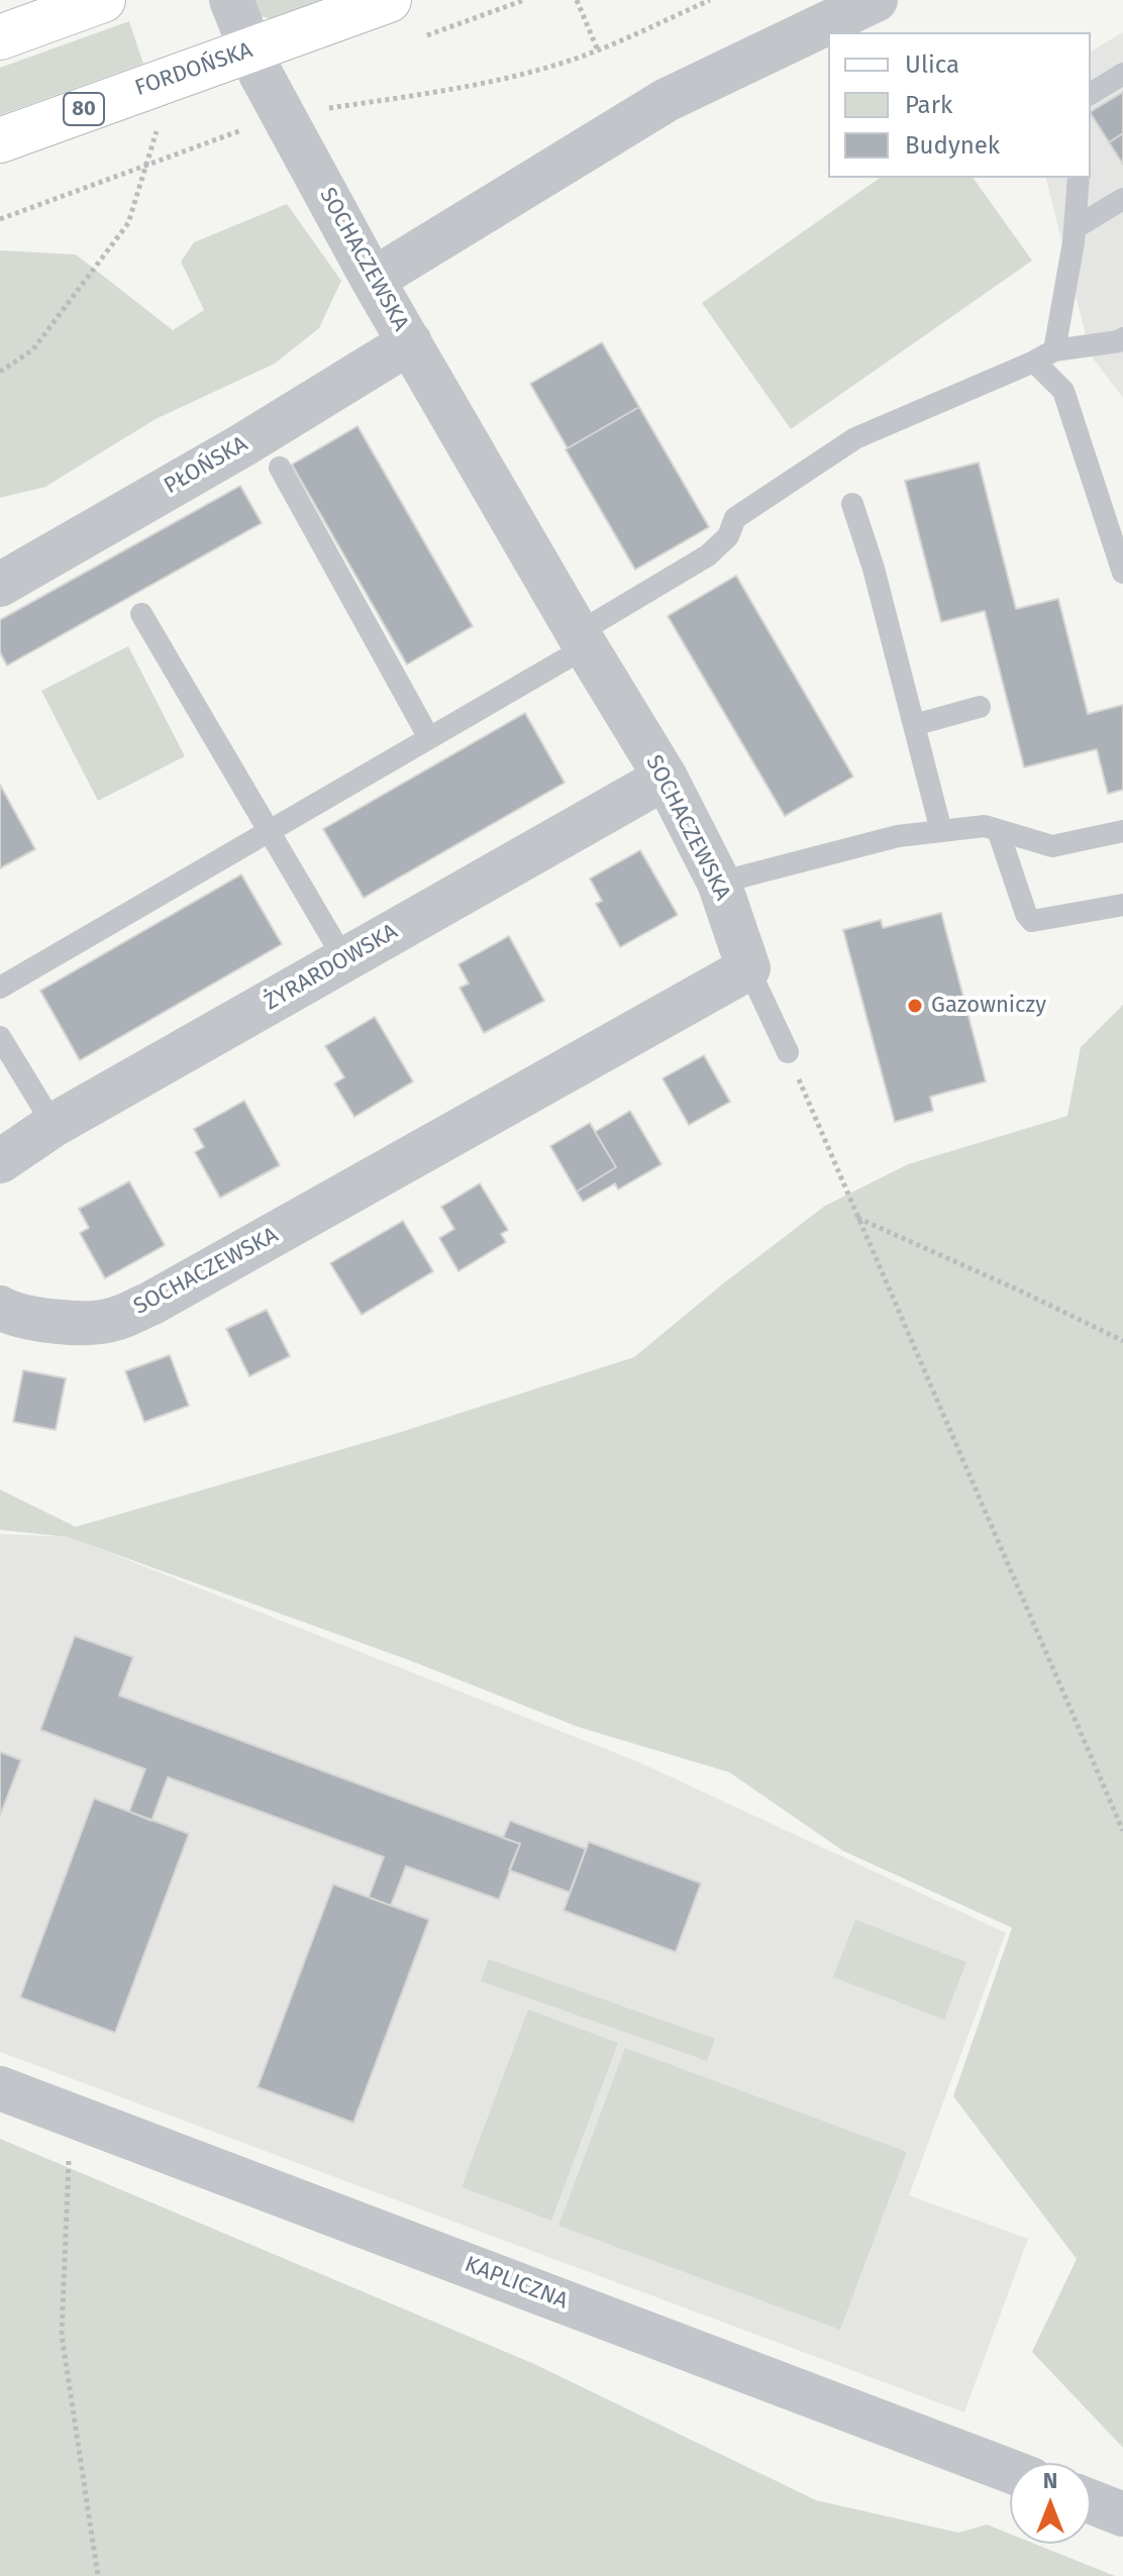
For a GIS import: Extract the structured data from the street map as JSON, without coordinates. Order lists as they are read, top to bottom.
{
  "streets": {
    "main road": ["FORDOŃSKA", "80"],
    "street": [
      "SOCHACZEWSKA",
      "PŁOŃSKA",
      "ŻYRARDOWSKA",
      "KAPLICZNA"
    ]
  },
  "crossings": [
    ["FORDOŃSKA", "SOCHACZEWSKA"],
    ["SOCHACZEWSKA", "PŁOŃSKA"],
    ["SOCHACZEWSKA", "ŻYRARDOWSKA"]
  ],
  "places": ["Gazowniczy"],
  "legend": ["Ulica", "Park", "Budynek"],
  "north": "top"
}
